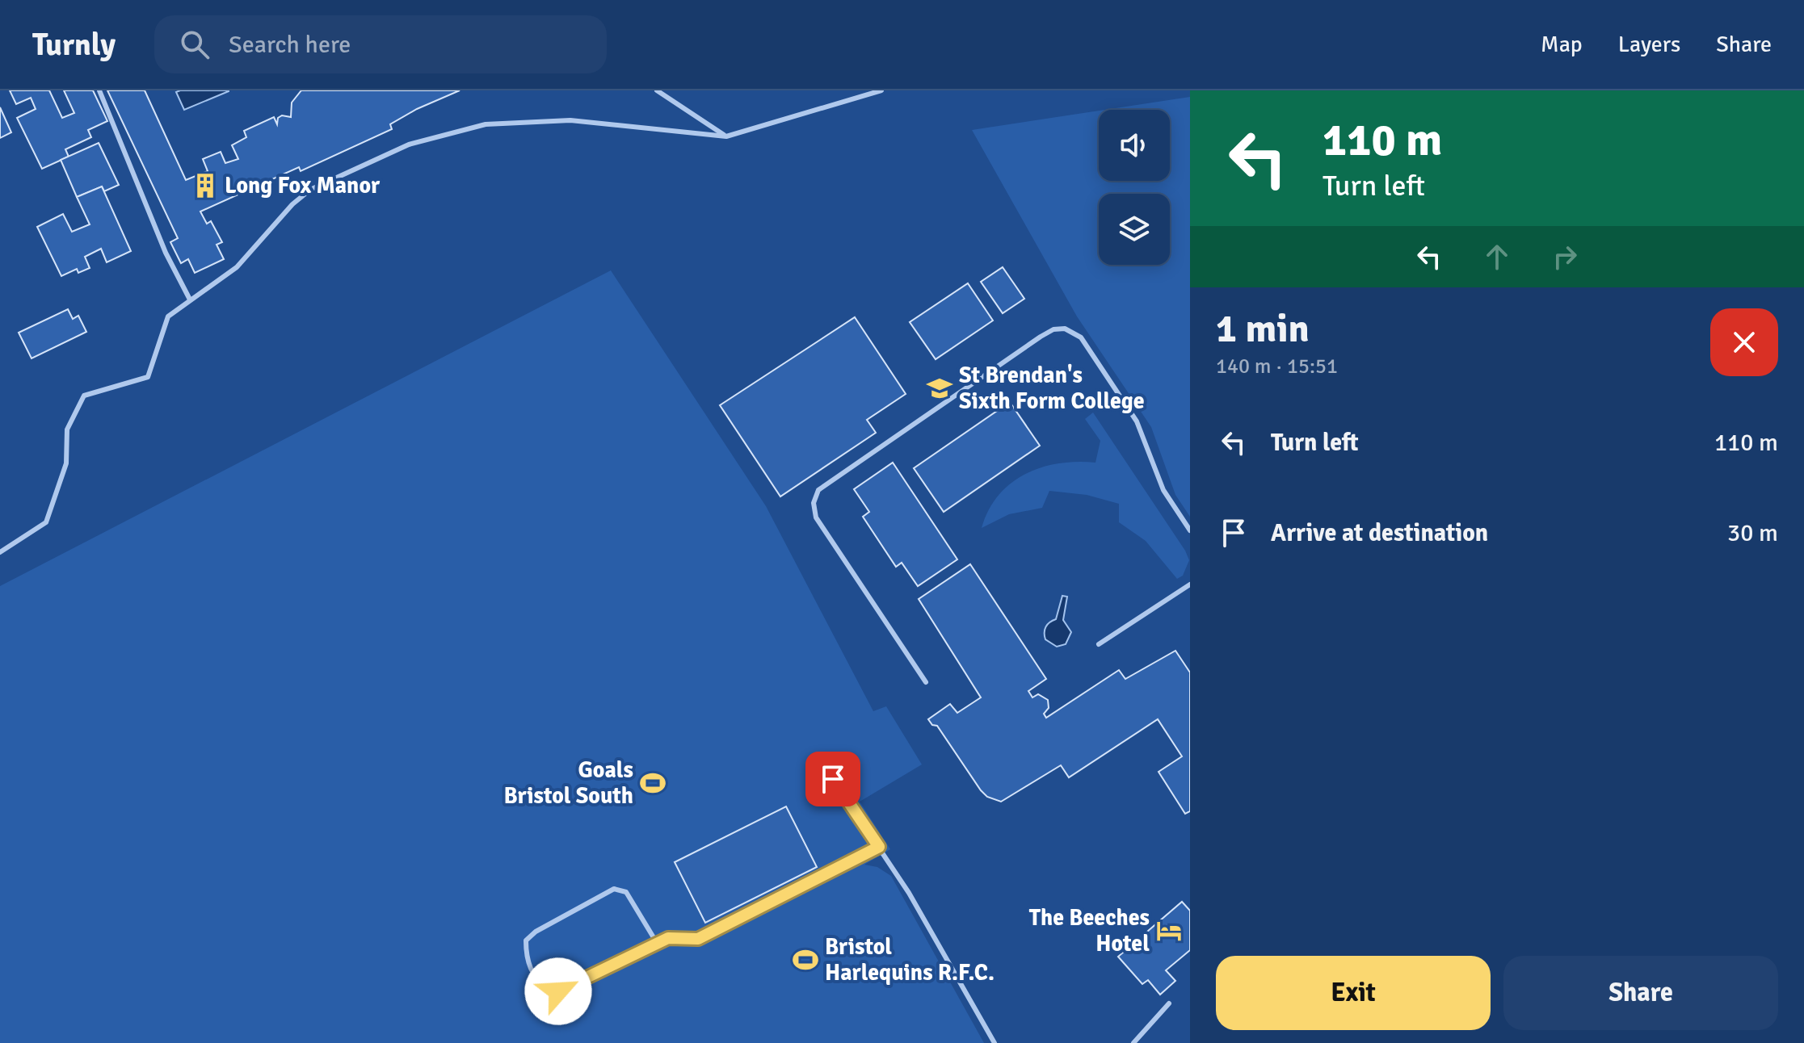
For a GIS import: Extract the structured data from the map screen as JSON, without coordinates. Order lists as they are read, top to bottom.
{
  "places": {
    "building": ["Long Fox Manor"],
    "school or university": ["St Brendan's Sixth Form College"],
    "sports": ["Goals Bristol South", "Bristol Harlequins R.F.C."],
    "hotel": ["The Beeches Hotel"]
  },
  "page": {
    "header": "Turnly",
    "search": "Search here",
    "nav": ["Map", "Layers", "Share"],
    "turn": ["110 m", "Turn left"],
    "heading": ["1 min", "140 m · 15:51"],
    "list": [
      {
        "name": "Turn left",
        "value": "110 m"
      },
      {
        "name": "Arrive at destination",
        "value": "30 m"
      }
    ],
    "buttons": ["Exit", "Share"]
  }
}
